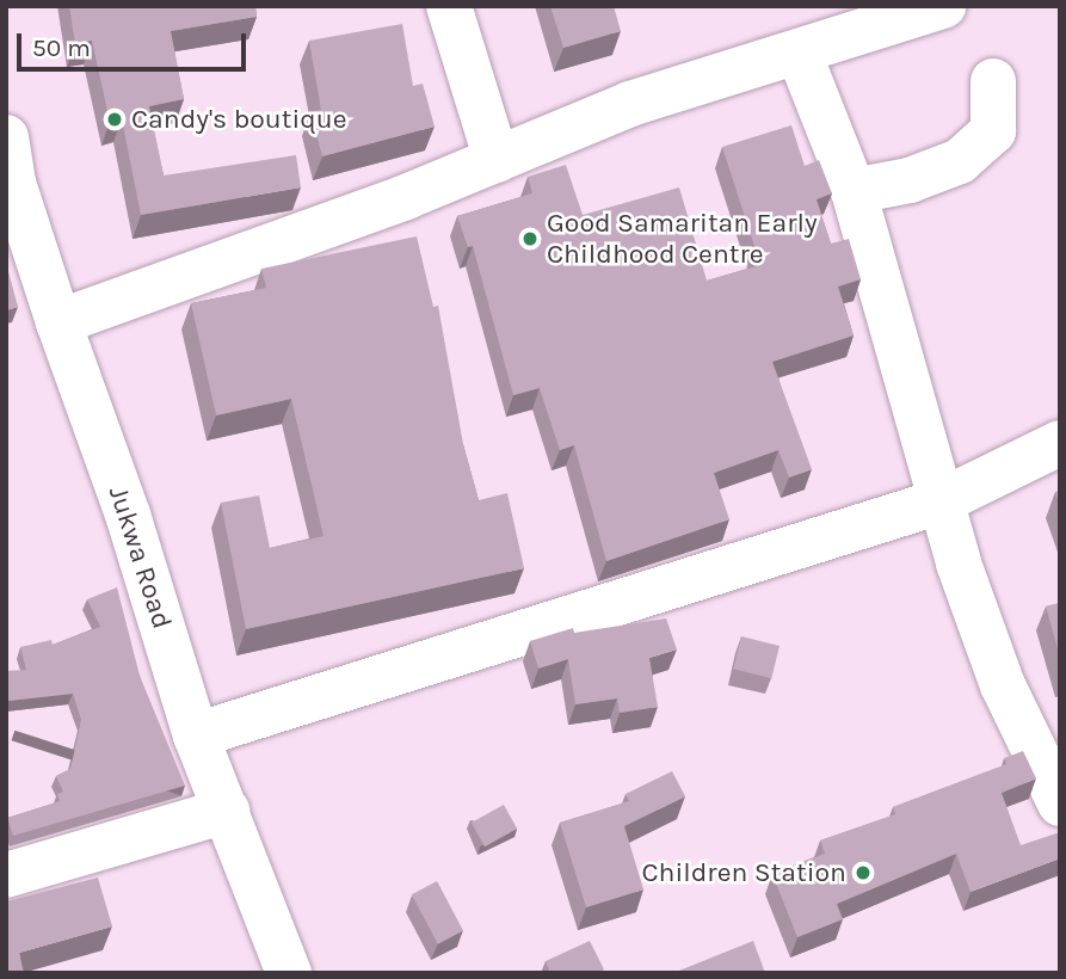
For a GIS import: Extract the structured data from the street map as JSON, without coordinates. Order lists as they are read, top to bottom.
{
  "streets": {
    "street": ["Jukwa Road"]
  },
  "places": ["Candy's boutique", "Good Samaritan Early Childhood Centre", "Children Station"],
  "scale_bar": "50 m"
}
